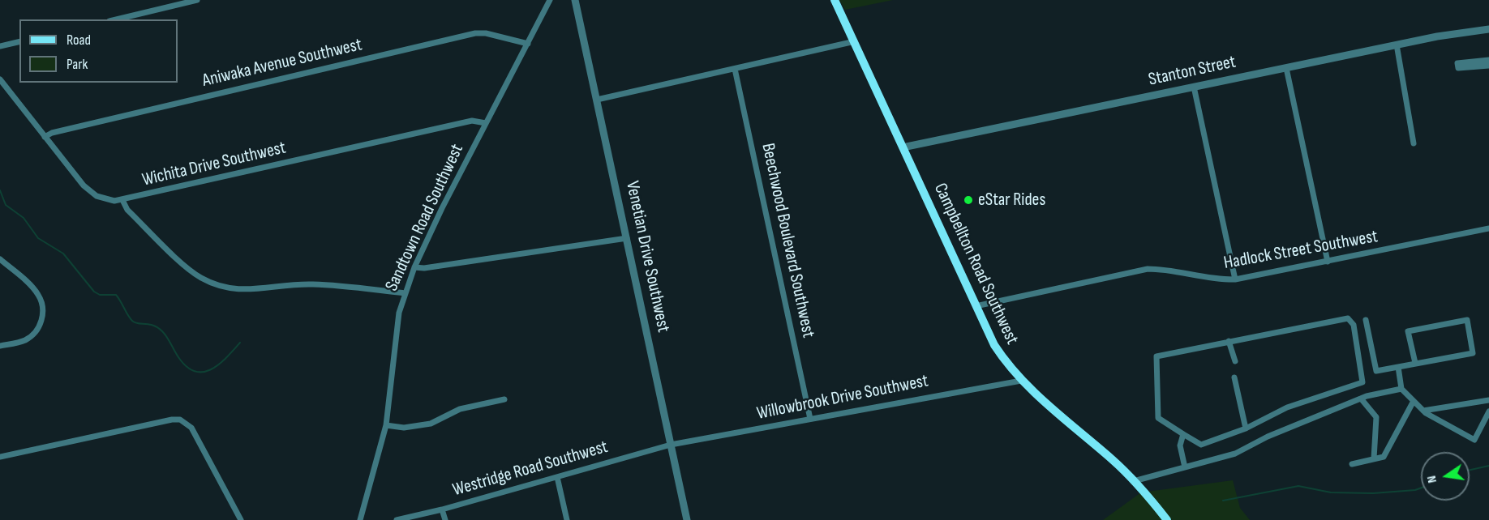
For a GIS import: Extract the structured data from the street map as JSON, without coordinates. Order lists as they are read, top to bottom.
{
  "streets": {
    "main road": ["Campbellton Road Southwest"],
    "street": [
      "Aniwaka Avenue Southwest",
      "Stanton Street",
      "Wichita Drive Southwest",
      "Sandtown Road Southwest",
      "Beechwood Boulevard Southwest",
      "Hadlock Street Southwest",
      "Venetian Drive Southwest",
      "Willowbrook Drive Southwest",
      "Westridge Road Southwest"
    ]
  },
  "crossings": [
    ["Aniwaka Avenue Southwest", "Wichita Drive Southwest"],
    ["Aniwaka Avenue Southwest", "Sandtown Road Southwest"],
    ["Stanton Street", "Campbellton Road Southwest"],
    ["Wichita Drive Southwest", "Sandtown Road Southwest"],
    ["Beechwood Boulevard Southwest", "Willowbrook Drive Southwest"],
    ["Hadlock Street Southwest", "Campbellton Road Southwest"],
    ["Venetian Drive Southwest", "Willowbrook Drive Southwest"],
    ["Venetian Drive Southwest", "Westridge Road Southwest"],
    ["Campbellton Road Southwest", "Willowbrook Drive Southwest"],
    ["Willowbrook Drive Southwest", "Westridge Road Southwest"]
  ],
  "places": ["eStar Rides"],
  "legend": ["Road", "Park"],
  "north": "left"
}
